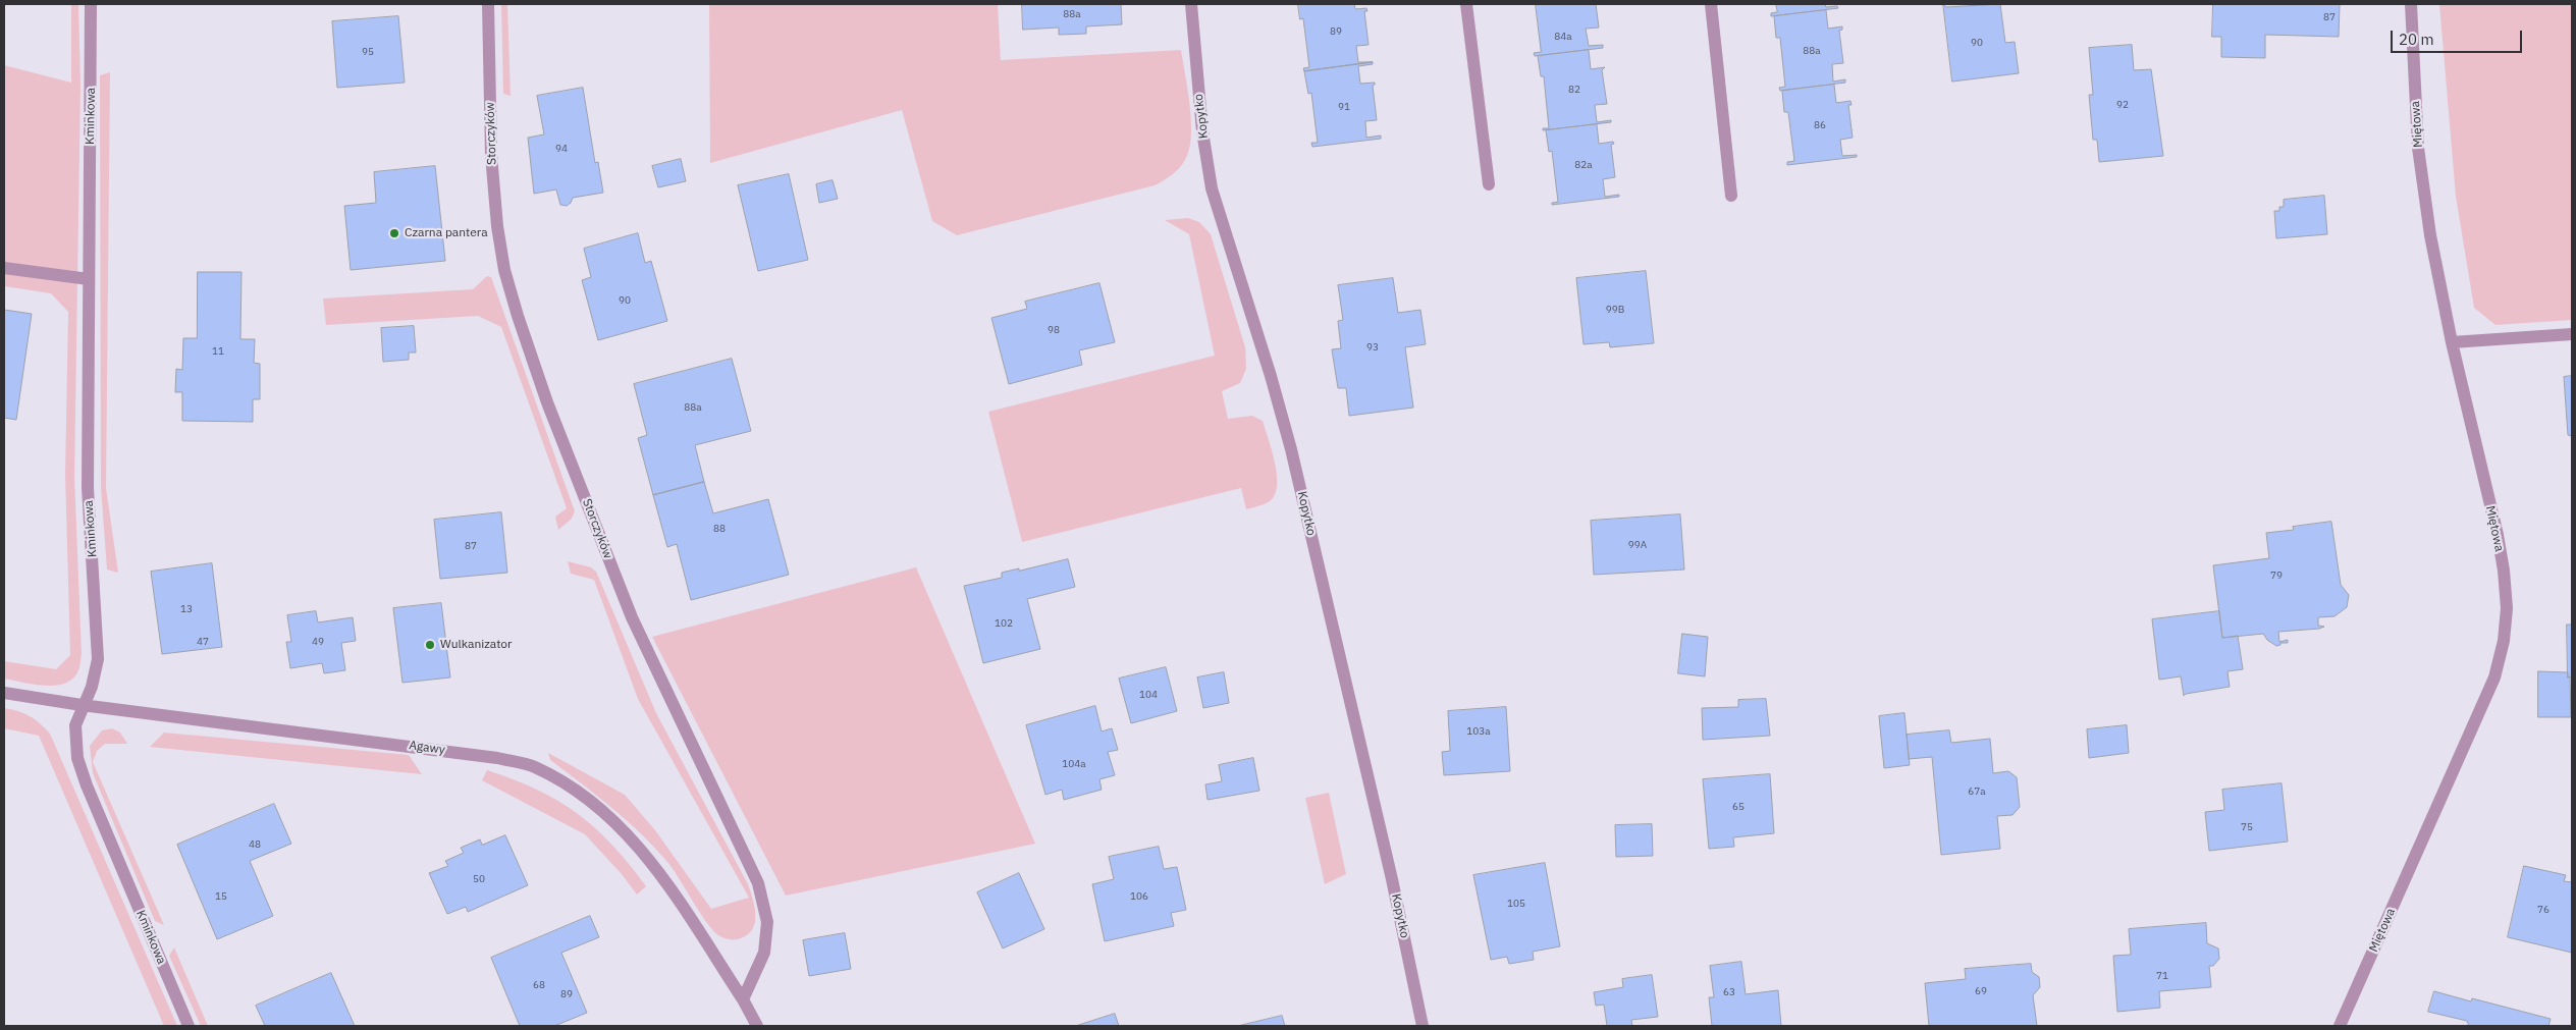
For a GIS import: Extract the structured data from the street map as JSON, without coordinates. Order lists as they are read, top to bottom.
{
  "streets": {
    "street": [
      "Kminkowa",
      "Kopytko",
      "Miętowa",
      "Storczyków",
      "Agawy"
    ]
  },
  "crossings": [
    ["Kminkowa", "Agawy"],
    ["Storczyków", "Agawy"]
  ],
  "places": ["Czarna pantera", "Wulkanizator"],
  "house_numbers": [
    "88a",
    "87",
    "89",
    "84a",
    "90",
    "88a",
    "95",
    "82",
    "92",
    "91",
    "86",
    "94",
    "82a",
    "90",
    "99B",
    "98",
    "93",
    "11",
    "88a",
    "88",
    "99A",
    "87",
    "79",
    "13",
    "102",
    "47",
    "49",
    "104",
    "103a",
    "104a",
    "67a",
    "65",
    "75",
    "48",
    "50",
    "15",
    "106",
    "105",
    "76",
    "71",
    "68",
    "69",
    "63",
    "89"
  ],
  "scale_bar": "20 m"
}
